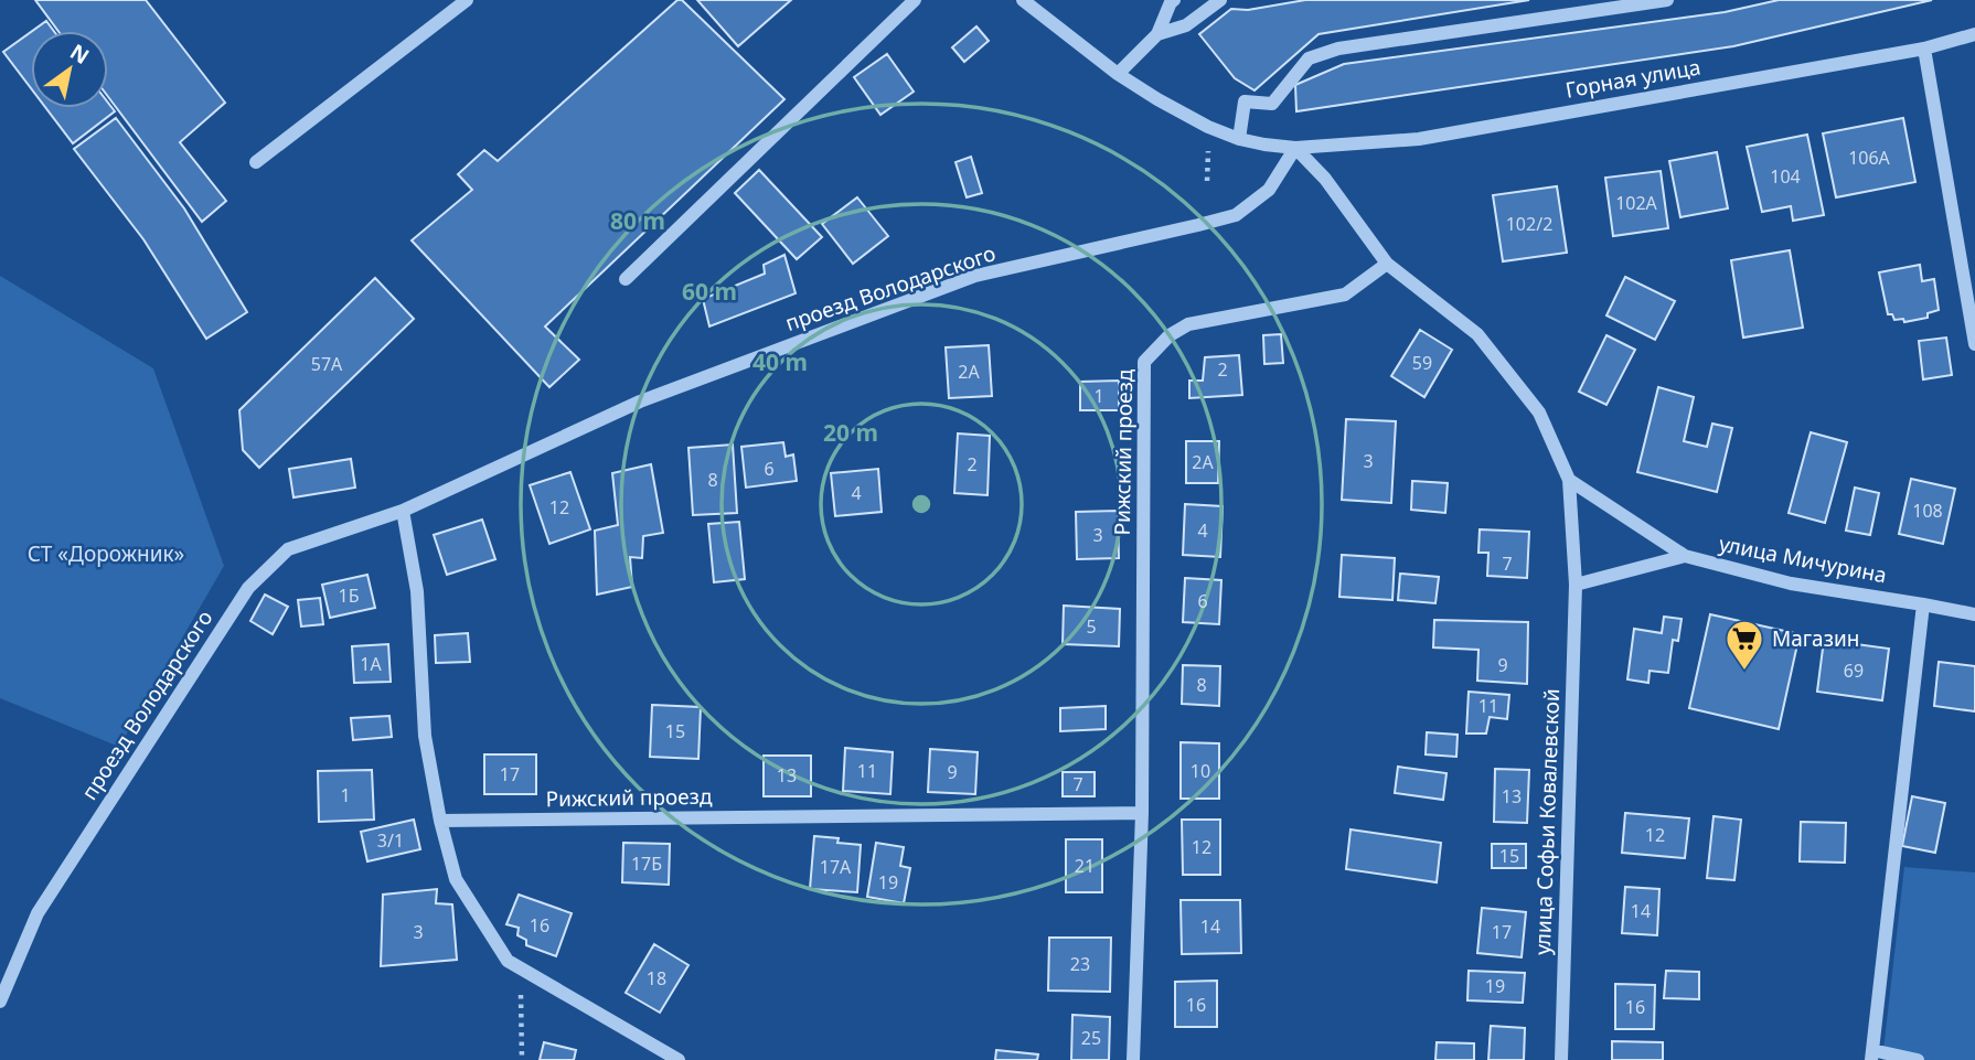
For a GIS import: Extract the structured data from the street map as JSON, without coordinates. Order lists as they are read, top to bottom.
{
  "streets": {
    "street": [
      "Горная улица",
      "проезд Володарского",
      "Рижский проезд",
      "улица Мичурина",
      "улица Софьи Ковалевской"
    ]
  },
  "crossings": [
    ["Горная улица", "проезд Володарского"],
    ["улица Мичурина", "улица Софьи Ковалевской"]
  ],
  "parks": ["СТ «Дорожник»"],
  "places": {
    "supermarket": ["Магазин"]
  },
  "house_numbers": [
    "106А",
    "104",
    "102А",
    "102/2",
    "59",
    "57А",
    "2",
    "2А",
    "1",
    "3",
    "2А",
    "2",
    "6",
    "8",
    "4",
    "12",
    "108",
    "4",
    "3",
    "7",
    "1Б",
    "6",
    "5",
    "1А",
    "9",
    "69",
    "8",
    "11",
    "15",
    "11",
    "10",
    "9",
    "17",
    "13",
    "7",
    "1",
    "13",
    "12",
    "3/1",
    "12",
    "15",
    "17Б",
    "21",
    "17А",
    "19",
    "14",
    "16",
    "14",
    "3",
    "17",
    "23",
    "18",
    "19",
    "16",
    "16",
    "25"
  ],
  "north": "top right",
  "rings": [
    "80 m",
    "60 m",
    "40 m",
    "20 m"
  ]
}
